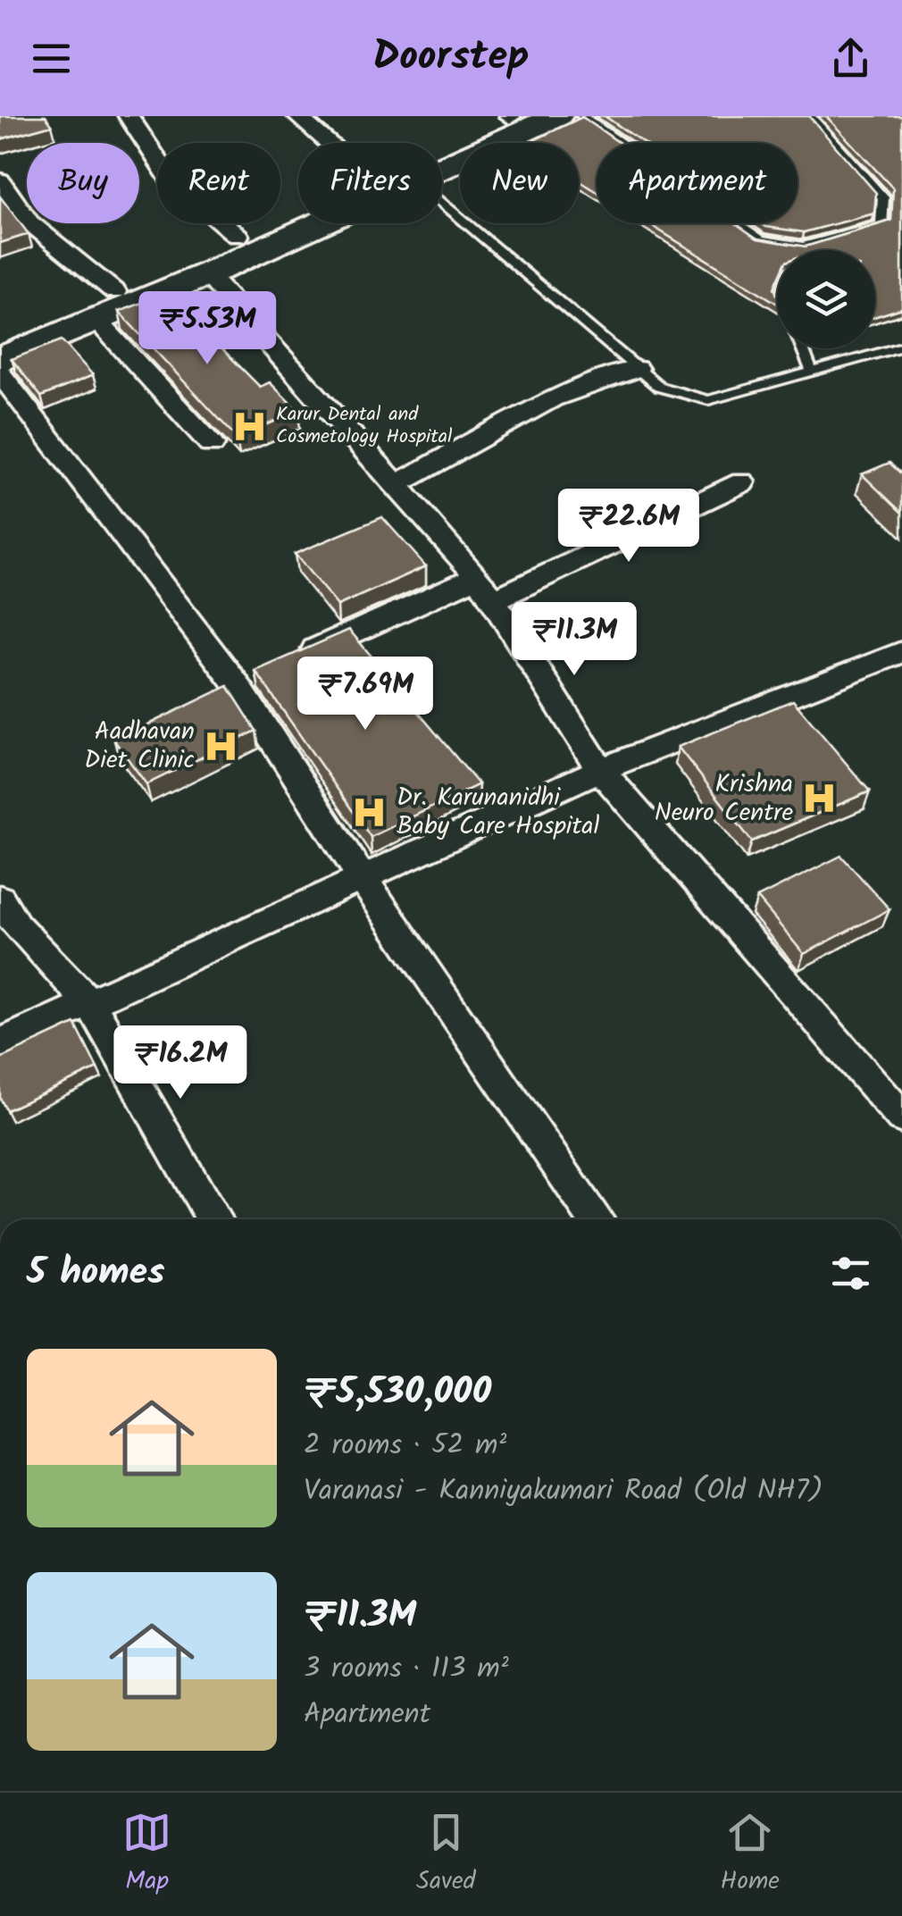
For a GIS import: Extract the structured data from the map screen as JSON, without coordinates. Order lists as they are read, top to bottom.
{
  "places": {
    "hospital": [
      "Karur Dental and Cosmetology Hospital",
      "Aadhavan Diet Clinic",
      "Krishna Neuro Centre",
      "Dr. Karunanidhi Baby Care Hospital"
    ]
  },
  "page": {
    "header": "Doorstep",
    "chip": [
      "Buy",
      "Rent",
      "Filters",
      "New",
      "Apartment"
    ],
    "price": [
      "₹5.53M",
      "₹22.6M",
      "₹11.3M",
      "₹7.69M",
      "₹16.2M"
    ],
    "heading": "5 homes",
    "list": [
      {
        "name": "₹5,530,000",
        "note": "2 rooms · 52 m² · Varanasi - Kanniyakumari Road (Old NH7)"
      },
      {
        "name": "₹11.3M",
        "note": "3 rooms · 113 m² · Apartment"
      }
    ],
    "tabs": ["Map", "Saved", "Home"]
  }
}
